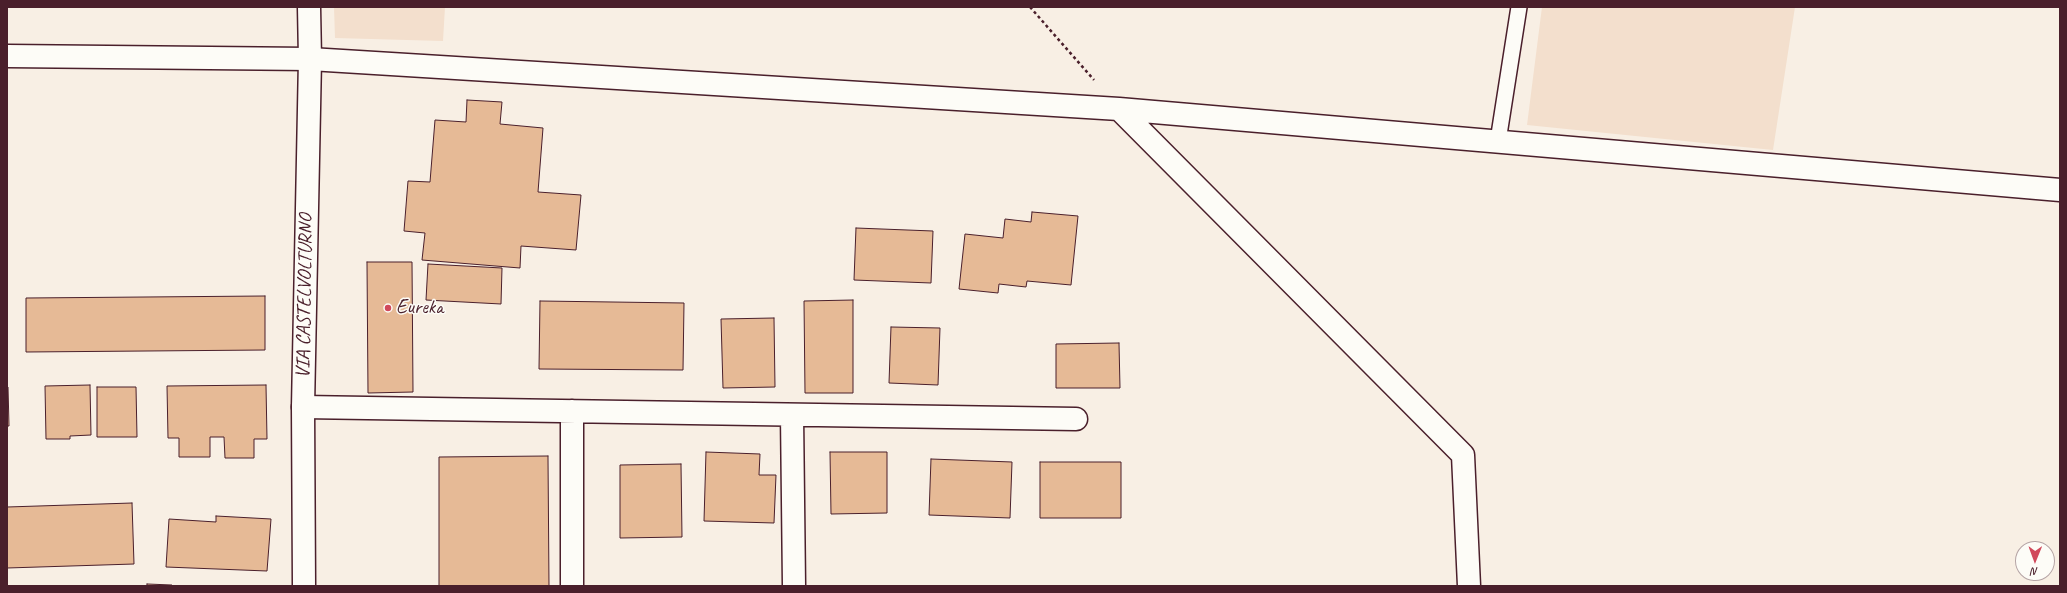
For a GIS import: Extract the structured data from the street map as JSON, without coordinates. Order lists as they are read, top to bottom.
{
  "streets": {
    "street": ["VIA CASTELVOLTURNO"]
  },
  "places": ["Eureka"],
  "north": "bottom"
}
